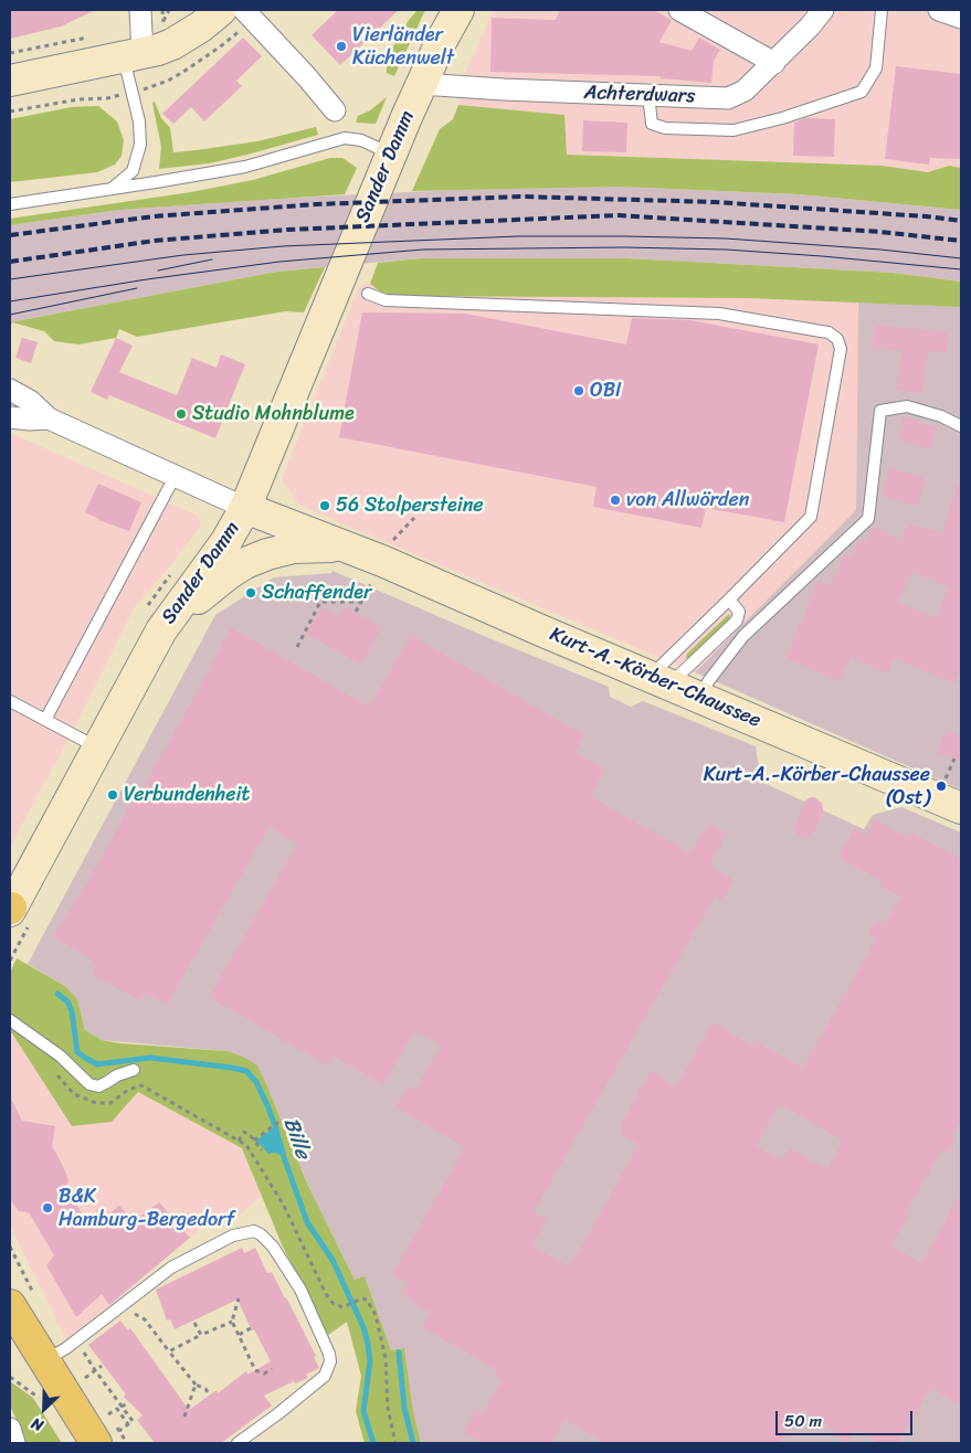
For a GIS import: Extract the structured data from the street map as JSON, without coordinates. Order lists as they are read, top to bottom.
{
  "streets": {
    "main road": ["Sander Damm", "Kurt-A.-Körber-Chaussee"],
    "street": ["Achterdwars"]
  },
  "crossings": [
    ["Achterdwars", "Sander Damm"],
    ["Sander Damm", "Kurt-A.-Körber-Chaussee"]
  ],
  "water": ["Bille"],
  "places": [
    "Vierländer Küchenwelt",
    "OBI",
    "Studio Mohnblume",
    "von Allwörden",
    "56 Stolpersteine",
    "Schaffender",
    "Kurt-A.-Körber-Chaussee (Ost)",
    "Verbundenheit",
    "B&K Hamburg-Bergedorf"
  ],
  "scale_bar": "50 m",
  "north": "bottom left"
}
